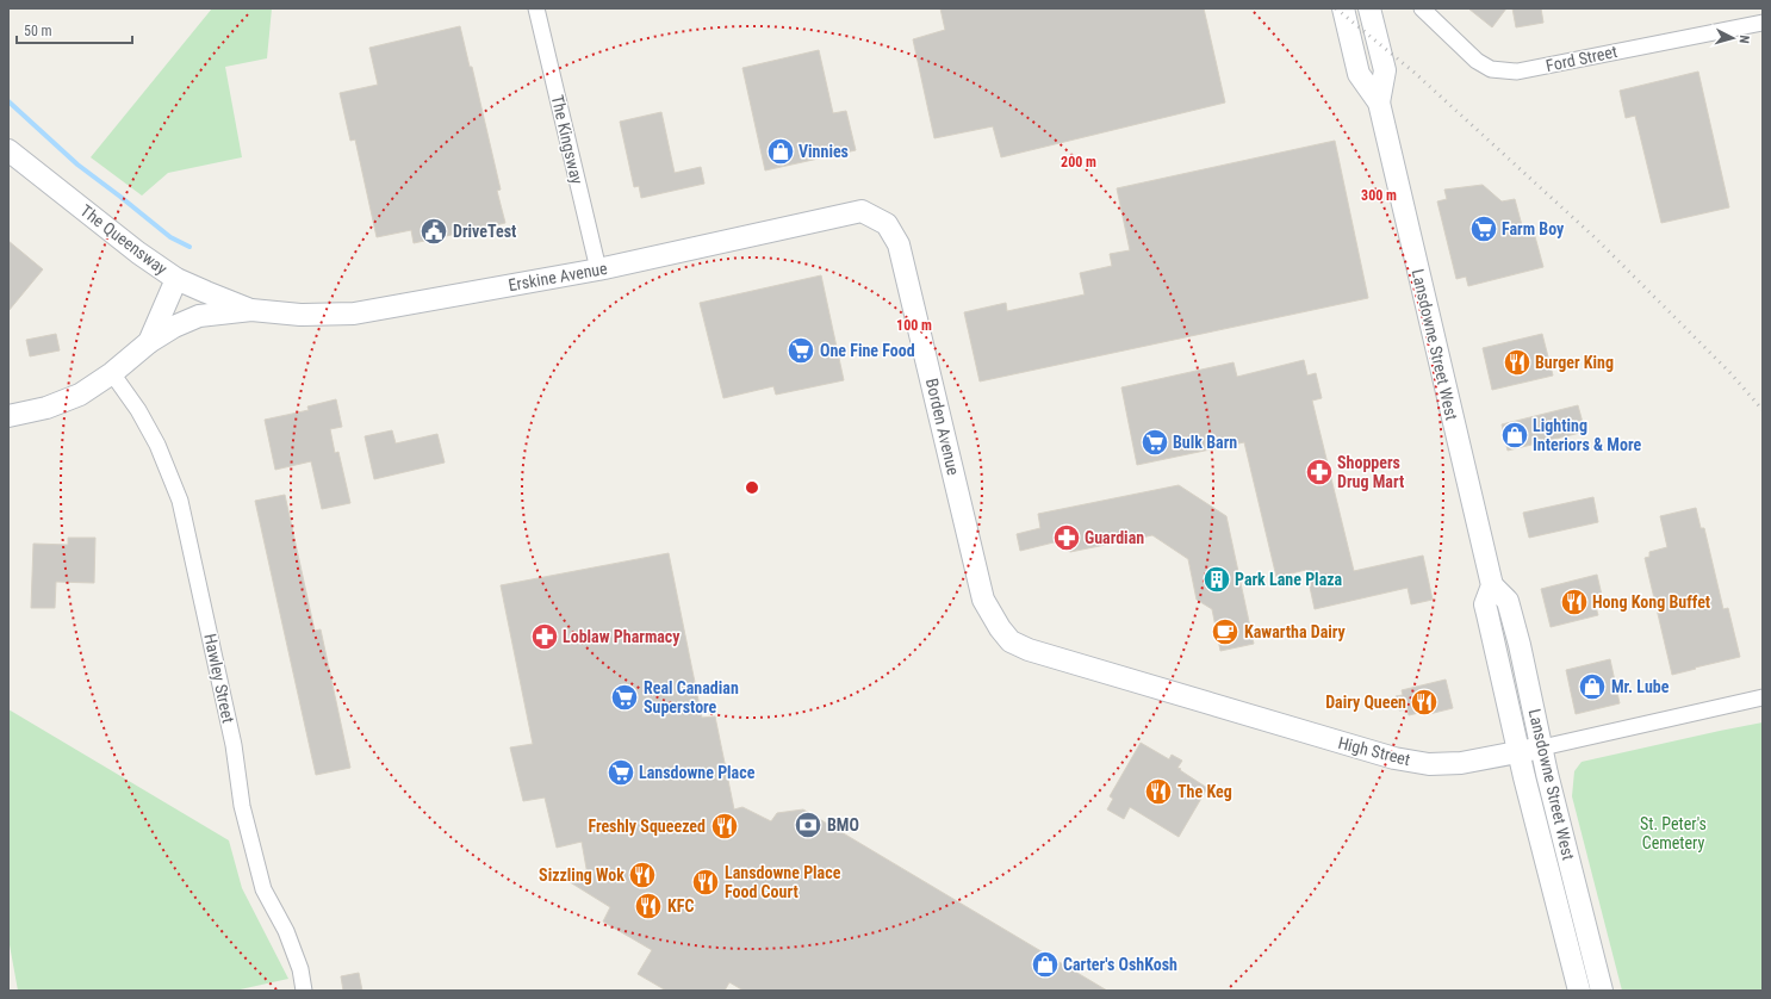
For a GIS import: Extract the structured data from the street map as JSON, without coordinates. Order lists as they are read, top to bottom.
{
  "streets": {
    "street": [
      "Ford Street",
      "The Kingsway",
      "The Queensway",
      "Erskine Avenue",
      "Lansdowne Street West",
      "Borden Avenue",
      "Hawley Street",
      "High Street"
    ]
  },
  "crossings": [
    ["The Kingsway", "Erskine Avenue"],
    ["The Queensway", "Erskine Avenue"],
    ["Erskine Avenue", "Borden Avenue"],
    ["Lansdowne Street West", "High Street"],
    ["Borden Avenue", "High Street"]
  ],
  "parks": ["St. Peter's Cemetery"],
  "places": {
    "shop": [
      "Vinnies",
      "Lighting Interiors & More",
      "Mr. Lube",
      "Carter's OshKosh"
    ],
    "supermarket": [
      "Farm Boy",
      "One Fine Food",
      "Bulk Barn",
      "Real Canadian Superstore",
      "Lansdowne Place"
    ],
    "public building": ["DriveTest"],
    "restaurant": [
      "Burger King",
      "Hong Kong Buffet",
      "Dairy Queen",
      "The Keg",
      "Freshly Squeezed",
      "Sizzling Wok",
      "Lansdowne Place Food Court",
      "KFC"
    ],
    "pharmacy": ["Shoppers Drug Mart", "Guardian", "Loblaw Pharmacy"],
    "building": ["Park Lane Plaza"],
    "cafe": ["Kawartha Dairy"],
    "bank": ["BMO"]
  },
  "scale_bar": "50 m",
  "north": "right",
  "rings": ["200 m", "300 m", "100 m"]
}
